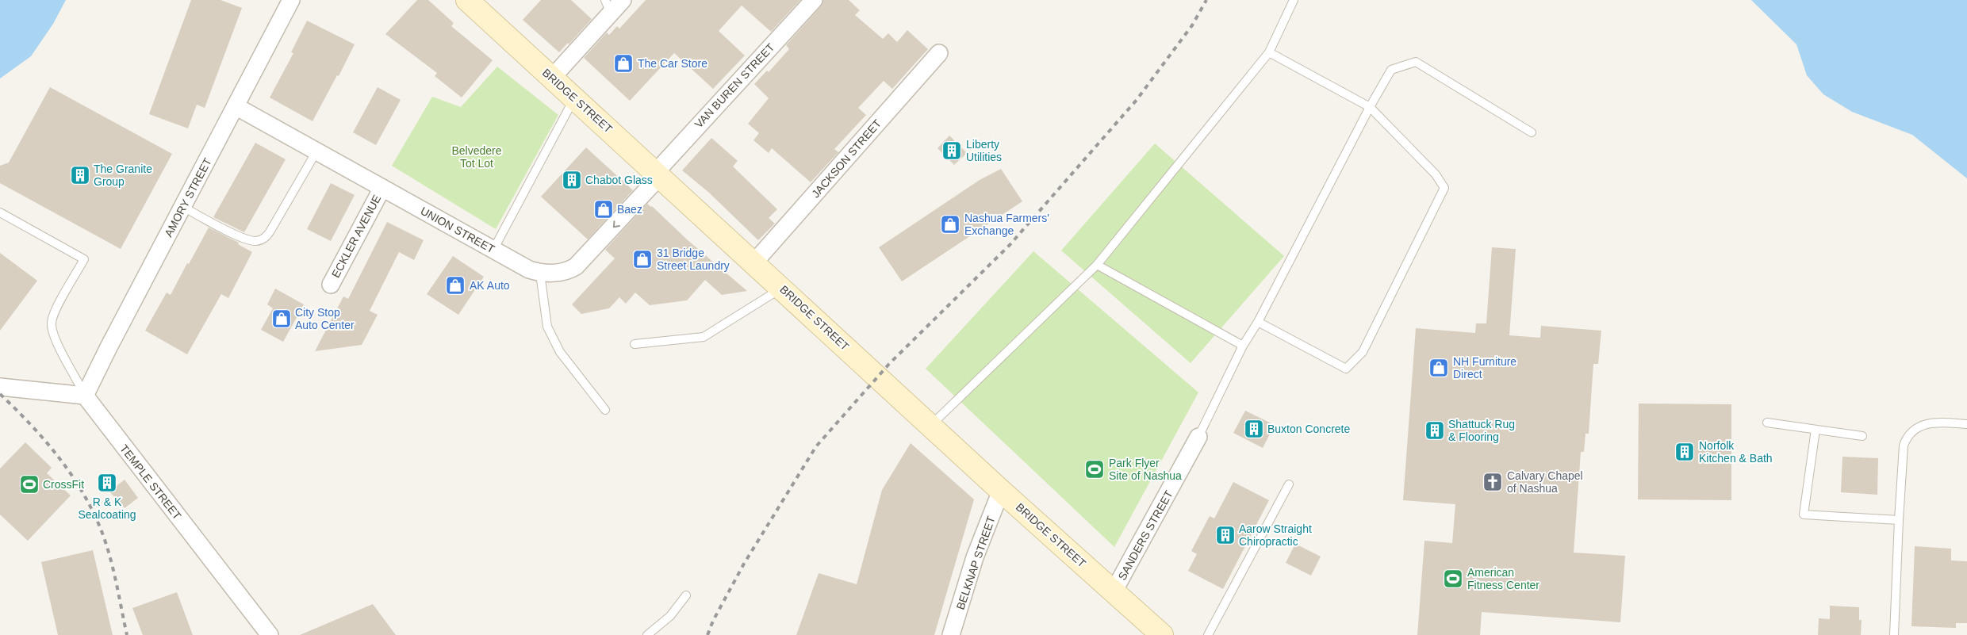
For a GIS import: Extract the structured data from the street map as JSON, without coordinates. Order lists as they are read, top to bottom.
{
  "streets": {
    "street": [
      "VAN BUREN STREET",
      "BRIDGE STREET",
      "JACKSON STREET",
      "AMORY STREET",
      "UNION STREET",
      "ECKLER AVENUE",
      "TEMPLE STREET",
      "SANDERS STREET",
      "BELKNAP STREET"
    ]
  },
  "crossings": [
    ["VAN BUREN STREET", "BRIDGE STREET"],
    ["VAN BUREN STREET", "UNION STREET"],
    ["BRIDGE STREET", "JACKSON STREET"],
    ["BRIDGE STREET", "UNION STREET"],
    ["BRIDGE STREET", "SANDERS STREET"],
    ["BRIDGE STREET", "BELKNAP STREET"],
    ["AMORY STREET", "UNION STREET"],
    ["AMORY STREET", "TEMPLE STREET"],
    ["UNION STREET", "ECKLER AVENUE"]
  ],
  "parks": ["Belvedere Tot Lot"],
  "places": {
    "shop": [
      "The Car Store",
      "Baez",
      "Nashua Farmers' Exchange",
      "31 Bridge Street Laundry",
      "AK Auto",
      "City Stop Auto Center",
      "NH Furniture Direct"
    ],
    "building": [
      "Liberty Utilities",
      "The Granite Group",
      "Chabot Glass",
      "Buxton Concrete",
      "Shattuck Rug & Flooring",
      "Norfolk Kitchen & Bath",
      "R & K Sealcoating",
      "Aarow Straight Chiropractic"
    ],
    "sports": ["Park Flyer Site of Nashua", "CrossFit", "American Fitness Center"],
    "church": ["Calvary Chapel of Nashua"]
  }
}
